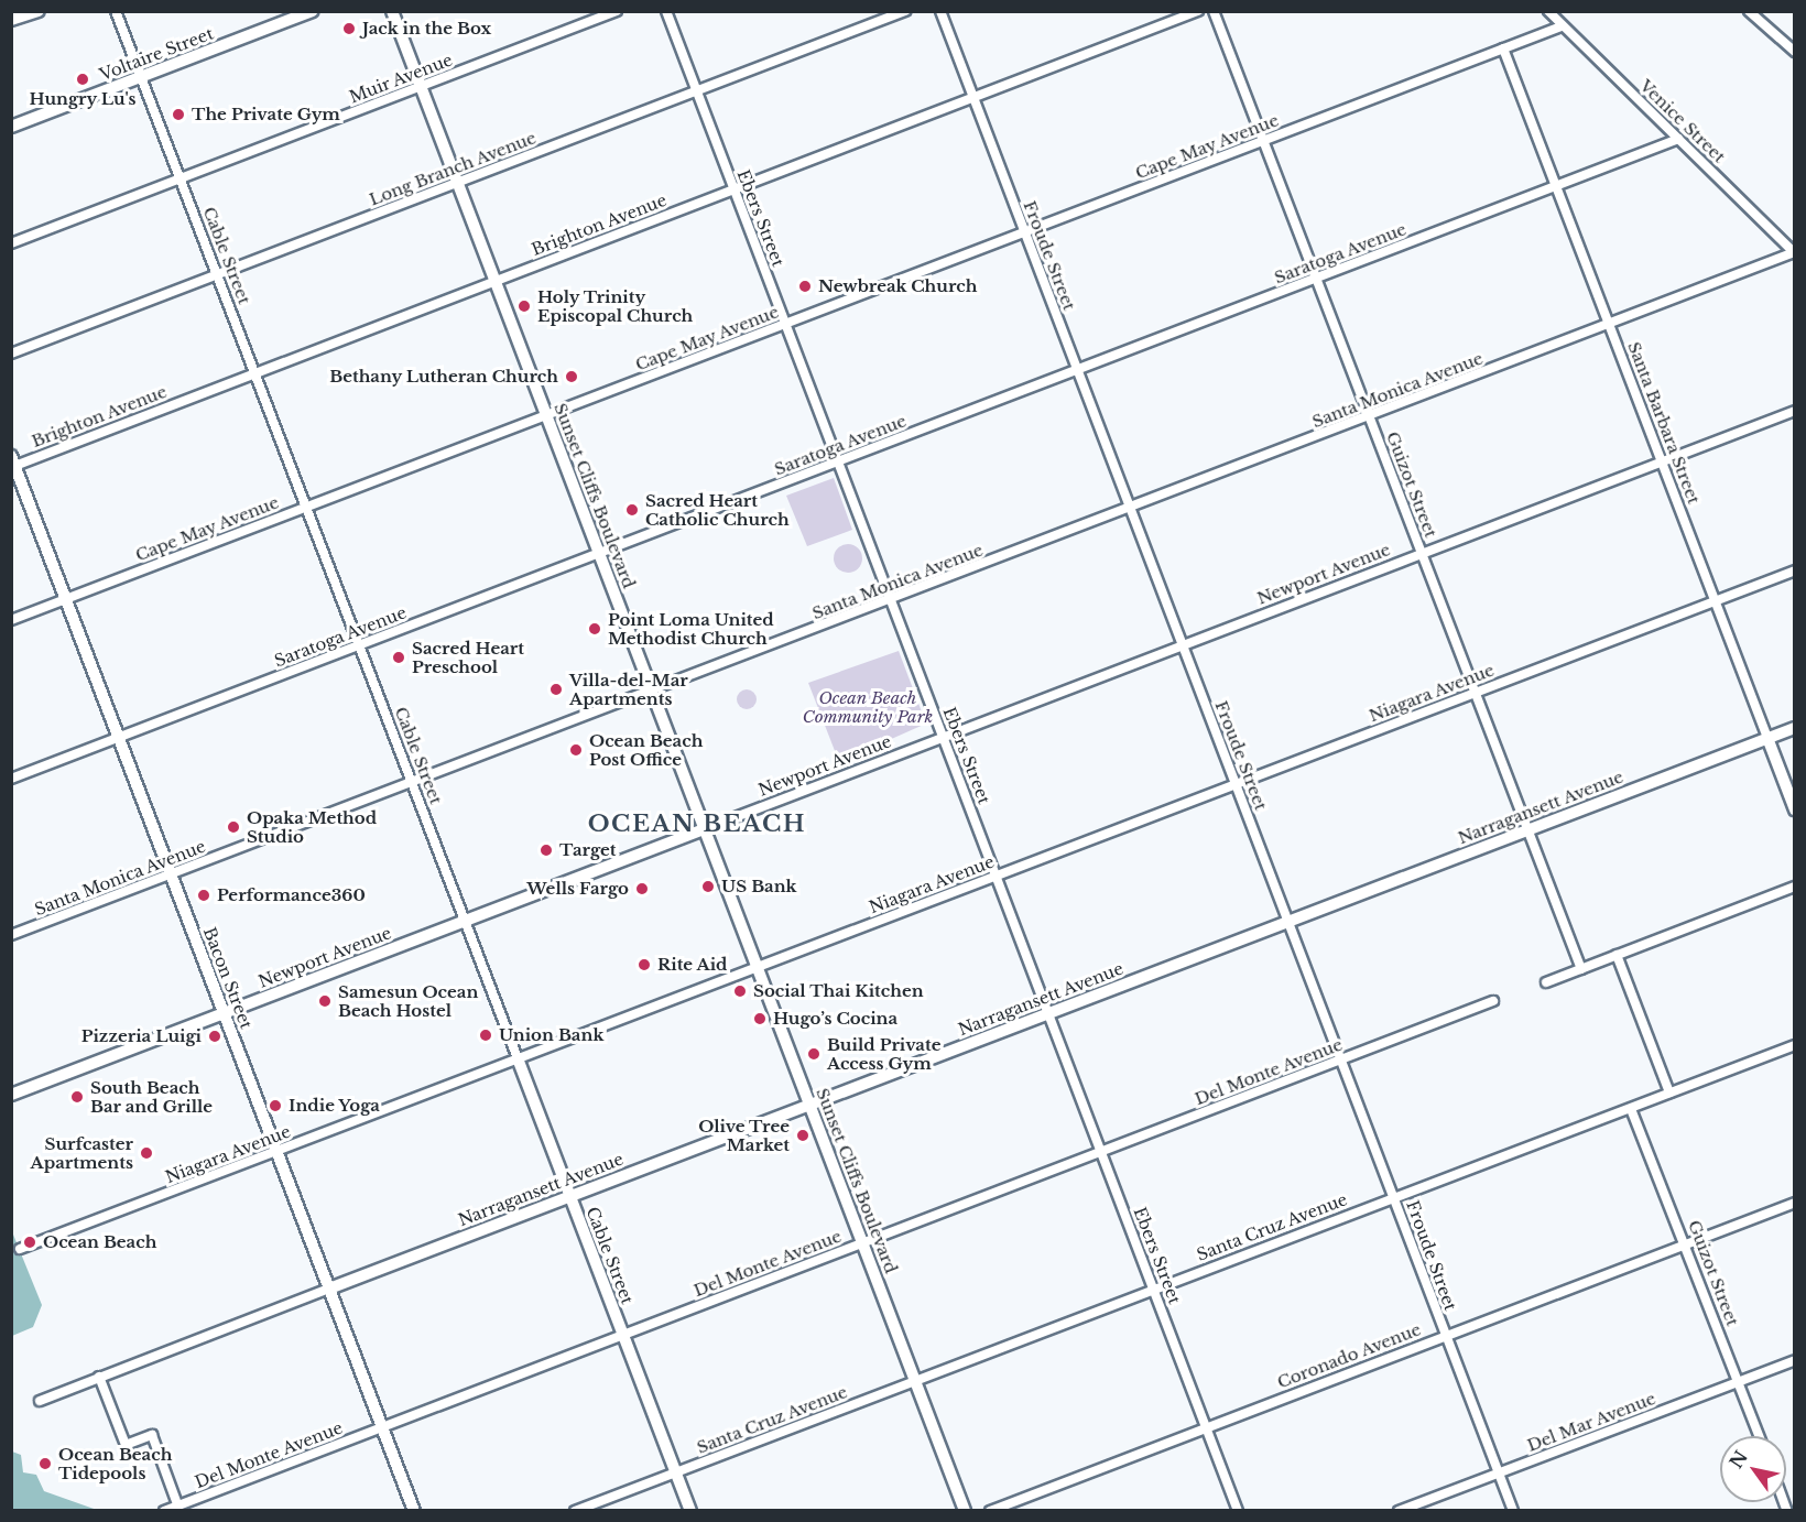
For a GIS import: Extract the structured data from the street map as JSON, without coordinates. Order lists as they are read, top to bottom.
{
  "streets": {
    "street": [
      "Voltaire Street",
      "Muir Avenue",
      "Venice Street",
      "Cape May Avenue",
      "Long Branch Avenue",
      "Ebers Street",
      "Brighton Avenue",
      "Saratoga Avenue",
      "Cable Street",
      "Froude Street",
      "Santa Monica Avenue",
      "Santa Barbara Street",
      "Guizot Street",
      "Sunset Cliffs Boulevard",
      "Newport Avenue",
      "Niagara Avenue",
      "Narragansett Avenue",
      "Bacon Street",
      "Del Monte Avenue",
      "Santa Cruz Avenue",
      "Coronado Avenue",
      "Del Mar Avenue"
    ]
  },
  "crossings": [
    ["Voltaire Street", "Cable Street"],
    ["Muir Avenue", "Cable Street"],
    ["Muir Avenue", "Sunset Cliffs Boulevard"],
    ["Venice Street", "Cape May Avenue"],
    ["Venice Street", "Saratoga Avenue"],
    ["Venice Street", "Santa Monica Avenue"],
    ["Cape May Avenue", "Ebers Street"],
    ["Cape May Avenue", "Cable Street"],
    ["Cape May Avenue", "Froude Street"],
    ["Cape May Avenue", "Santa Barbara Street"],
    ["Cape May Avenue", "Guizot Street"],
    ["Cape May Avenue", "Sunset Cliffs Boulevard"],
    ["Cape May Avenue", "Bacon Street"],
    ["Long Branch Avenue", "Ebers Street"],
    ["Long Branch Avenue", "Cable Street"],
    ["Long Branch Avenue", "Sunset Cliffs Boulevard"],
    ["Ebers Street", "Brighton Avenue"],
    ["Ebers Street", "Saratoga Avenue"],
    ["Ebers Street", "Santa Monica Avenue"],
    ["Ebers Street", "Newport Avenue"],
    ["Ebers Street", "Niagara Avenue"],
    ["Ebers Street", "Narragansett Avenue"],
    ["Ebers Street", "Del Monte Avenue"],
    ["Ebers Street", "Santa Cruz Avenue"],
    ["Ebers Street", "Coronado Avenue"],
    ["Brighton Avenue", "Cable Street"],
    ["Brighton Avenue", "Froude Street"],
    ["Brighton Avenue", "Sunset Cliffs Boulevard"],
    ["Brighton Avenue", "Bacon Street"],
    ["Saratoga Avenue", "Cable Street"],
    ["Saratoga Avenue", "Froude Street"],
    ["Saratoga Avenue", "Santa Barbara Street"],
    ["Saratoga Avenue", "Guizot Street"],
    ["Saratoga Avenue", "Sunset Cliffs Boulevard"],
    ["Saratoga Avenue", "Bacon Street"],
    ["Cable Street", "Santa Monica Avenue"],
    ["Cable Street", "Newport Avenue"],
    ["Cable Street", "Niagara Avenue"],
    ["Cable Street", "Narragansett Avenue"],
    ["Cable Street", "Del Monte Avenue"],
    ["Cable Street", "Santa Cruz Avenue"],
    ["Froude Street", "Santa Monica Avenue"],
    ["Froude Street", "Newport Avenue"],
    ["Froude Street", "Niagara Avenue"],
    ["Froude Street", "Narragansett Avenue"],
    ["Froude Street", "Del Monte Avenue"],
    ["Froude Street", "Santa Cruz Avenue"],
    ["Froude Street", "Coronado Avenue"],
    ["Froude Street", "Del Mar Avenue"],
    ["Santa Monica Avenue", "Santa Barbara Street"],
    ["Santa Monica Avenue", "Guizot Street"],
    ["Santa Monica Avenue", "Sunset Cliffs Boulevard"],
    ["Santa Monica Avenue", "Bacon Street"],
    ["Santa Barbara Street", "Newport Avenue"],
    ["Santa Barbara Street", "Niagara Avenue"],
    ["Santa Barbara Street", "Narragansett Avenue"],
    ["Guizot Street", "Newport Avenue"],
    ["Guizot Street", "Niagara Avenue"],
    ["Guizot Street", "Narragansett Avenue"],
    ["Guizot Street", "Santa Cruz Avenue"],
    ["Guizot Street", "Coronado Avenue"],
    ["Guizot Street", "Del Mar Avenue"],
    ["Sunset Cliffs Boulevard", "Newport Avenue"],
    ["Sunset Cliffs Boulevard", "Niagara Avenue"],
    ["Sunset Cliffs Boulevard", "Narragansett Avenue"],
    ["Sunset Cliffs Boulevard", "Del Monte Avenue"],
    ["Sunset Cliffs Boulevard", "Santa Cruz Avenue"],
    ["Newport Avenue", "Bacon Street"],
    ["Niagara Avenue", "Bacon Street"],
    ["Narragansett Avenue", "Bacon Street"],
    ["Bacon Street", "Del Monte Avenue"]
  ],
  "districts": ["OCEAN BEACH"],
  "parks": ["Ocean Beach Community Park"],
  "places": [
    "Jack in the Box",
    "Hungry Lu's",
    "The Private Gym",
    "Newbreak Church",
    "Holy Trinity Episcopal Church",
    "Bethany Lutheran Church",
    "Sacred Heart Catholic Church",
    "Point Loma United Methodist Church",
    "Sacred Heart Preschool",
    "Villa-del-Mar Apartments",
    "Ocean Beach Post Office",
    "Opaka Method Studio",
    "Target",
    "US Bank",
    "Wells Fargo",
    "Performance360",
    "Rite Aid",
    "Social Thai Kitchen",
    "Samesun Ocean Beach Hostel",
    "Hugo’s Cocina",
    "Union Bank",
    "Pizzeria Luigi",
    "Build Private Access Gym",
    "South Beach Bar and Grille",
    "Indie Yoga",
    "Olive Tree Market",
    "Surfcaster Apartments",
    "Ocean Beach",
    "Ocean Beach Tidepools"
  ],
  "north": "top left"
}
